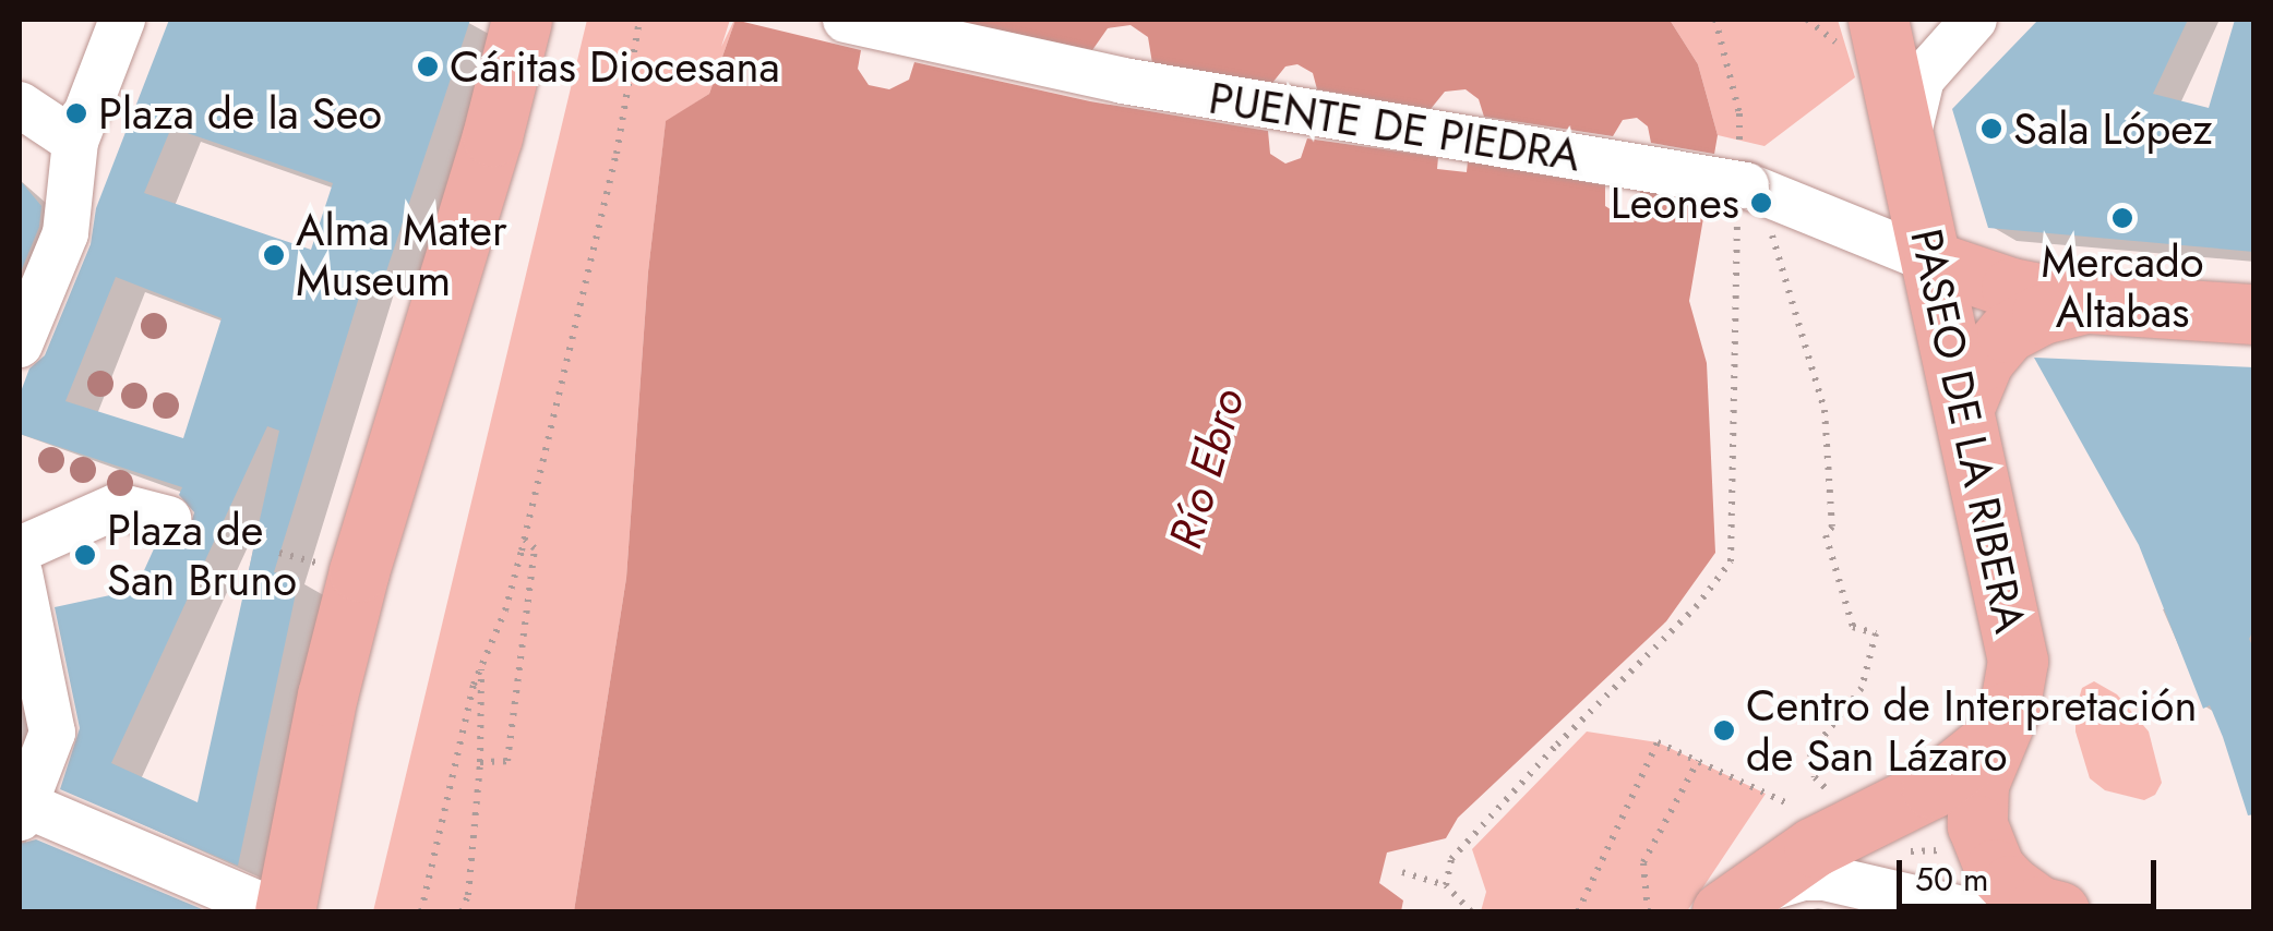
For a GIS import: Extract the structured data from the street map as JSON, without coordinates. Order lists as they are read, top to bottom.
{
  "streets": {
    "main road": ["PASEO DE LA RIBERA"],
    "street": ["PUENTE DE PIEDRA"]
  },
  "crossings": [
    ["PUENTE DE PIEDRA", "PASEO DE LA RIBERA"]
  ],
  "water": ["Río Ebro"],
  "places": [
    "Cáritas Diocesana",
    "Plaza de la Seo",
    "Sala López",
    "Leones",
    "Mercado Altabas",
    "Alma Mater Museum",
    "Plaza de San Bruno",
    "Centro de Interpretación de San Lázaro"
  ],
  "scale_bar": "50 m"
}
